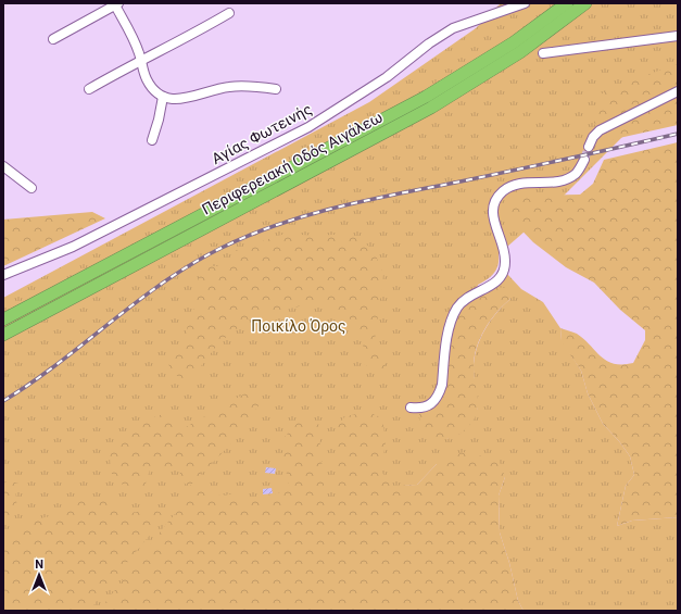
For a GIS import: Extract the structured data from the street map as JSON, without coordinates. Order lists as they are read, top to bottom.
{
  "streets": {
    "highway": ["Περιφερειακή Οδός Αιγάλεω"],
    "street": ["Αγίας Φωτεινής"]
  },
  "parks": ["Ποικίλο Όρος"],
  "north": "top"
}
